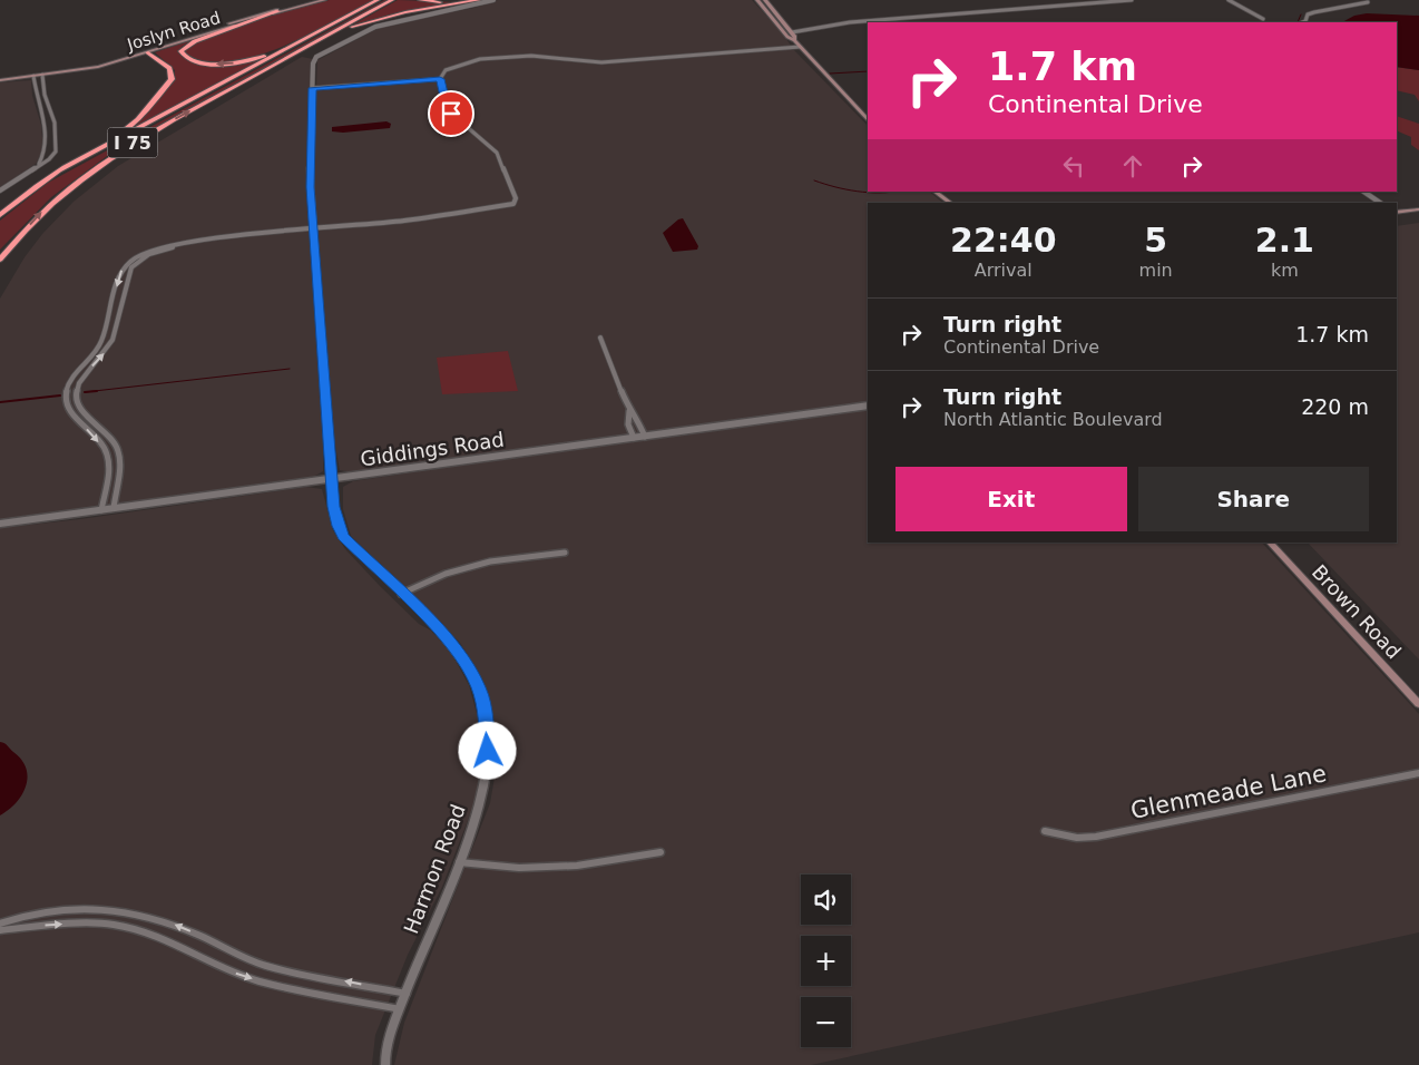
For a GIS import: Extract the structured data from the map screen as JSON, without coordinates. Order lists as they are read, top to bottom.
{
  "streets": {
    "highway": ["I 75"],
    "main road": ["Joslyn Road", "Brown Road"],
    "street": ["Giddings Road", "Glenmeade Lane", "Harmon Road"]
  },
  "crossings": [
    ["Giddings Road", "Harmon Road"]
  ],
  "page": {
    "turn": ["1.7 km", "Continental Drive"],
    "eta": [
      "22:40",
      "Arrival",
      "5",
      "min",
      "2.1",
      "km"
    ],
    "list": [
      {
        "name": "Turn right",
        "note": "Continental Drive",
        "value": "1.7 km"
      },
      {
        "name": "Turn right",
        "note": "North Atlantic Boulevard",
        "value": "220 m"
      }
    ],
    "buttons": ["Exit", "Share"],
    "map_buttons": ["+", "−"]
  }
}
